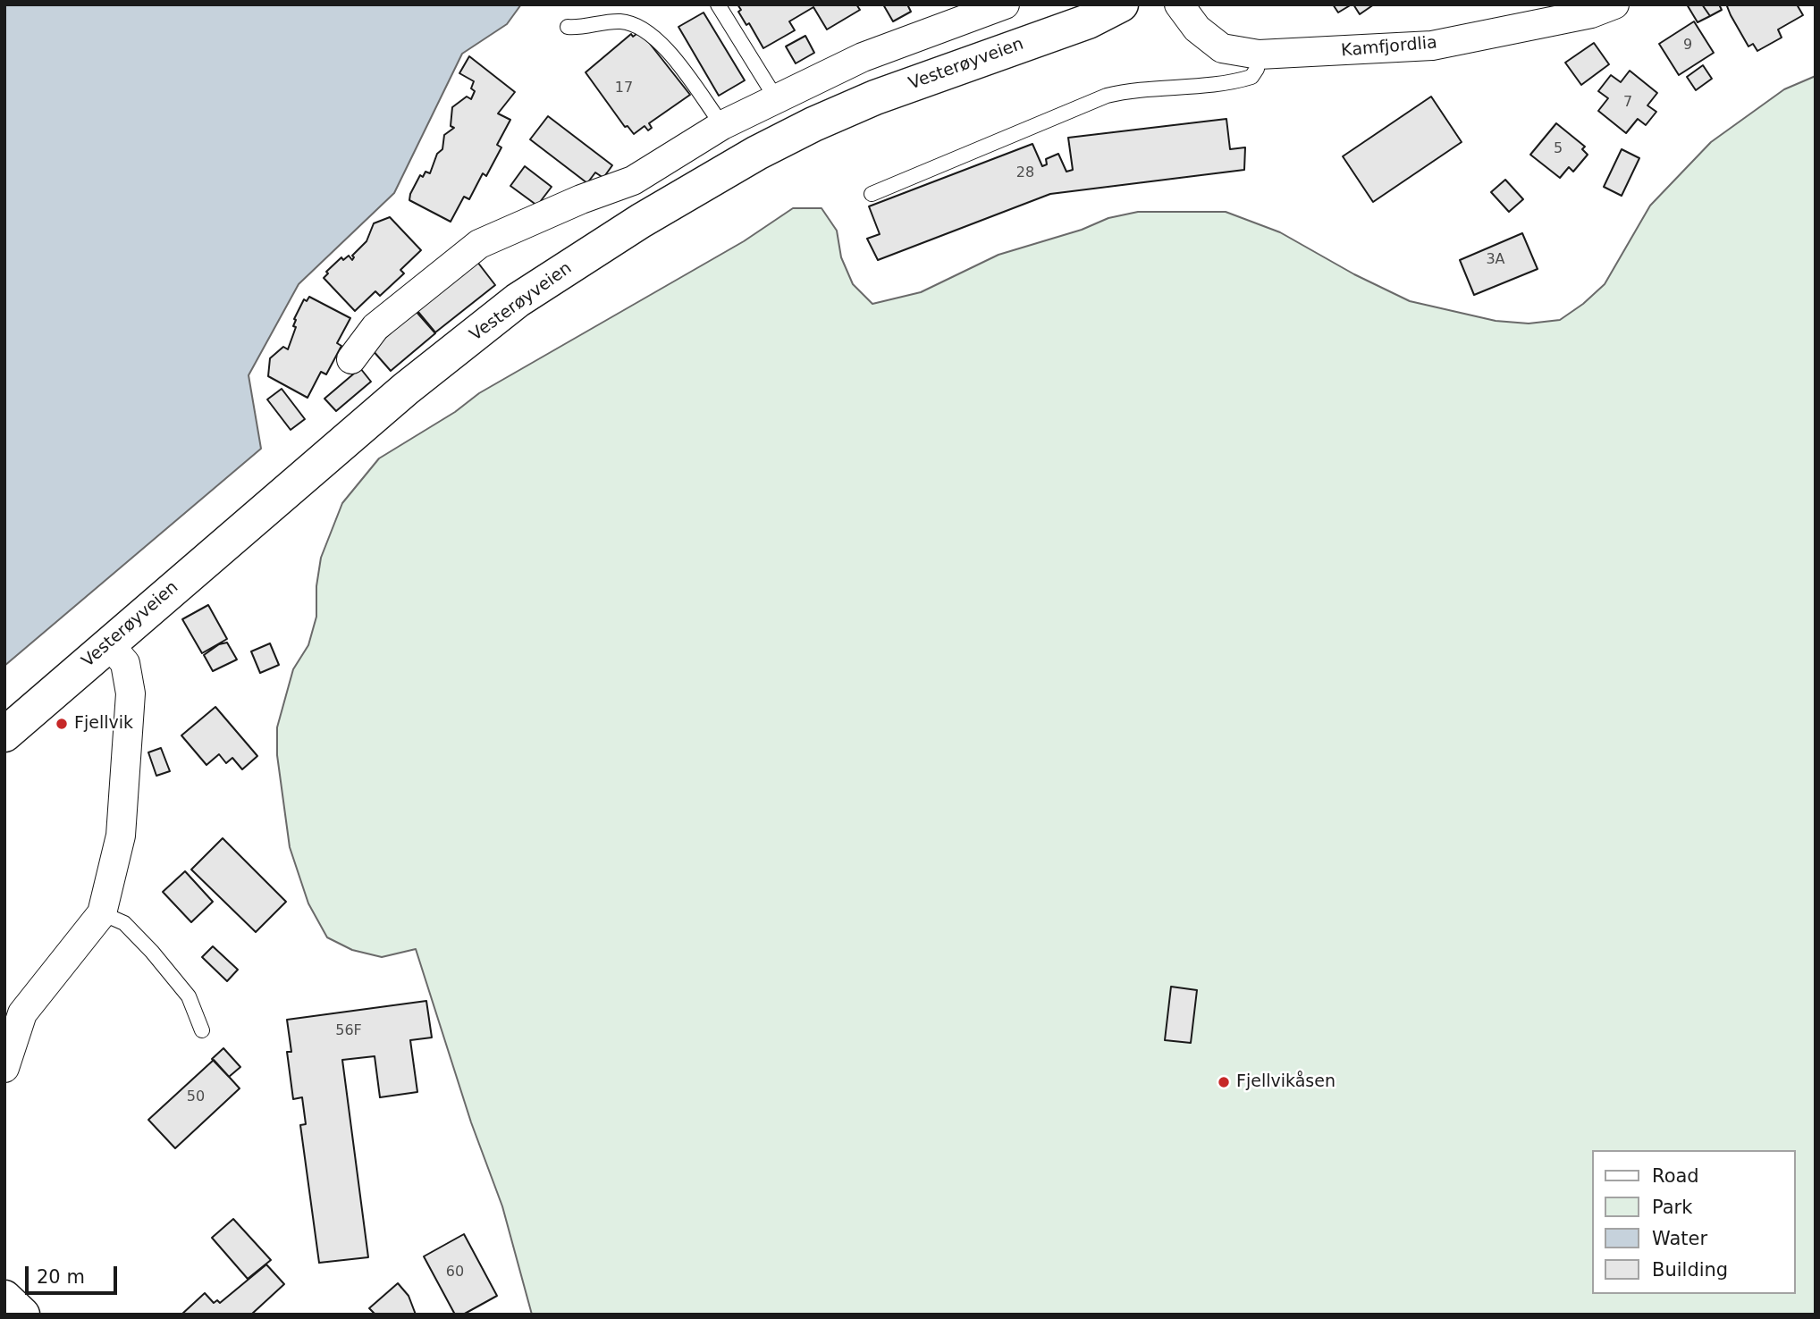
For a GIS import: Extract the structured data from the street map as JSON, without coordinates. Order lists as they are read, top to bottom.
{
  "streets": {
    "main road": ["Vesterøyveien"],
    "street": ["Kamfjordlia"]
  },
  "places": ["Fjellvik", "Fjellvikåsen"],
  "house_numbers": [
    "9",
    "17",
    "7",
    "5",
    "28",
    "3A",
    "56F",
    "50",
    "60"
  ],
  "legend": [
    "Road",
    "Park",
    "Water",
    "Building"
  ],
  "scale_bar": "20 m"
}
